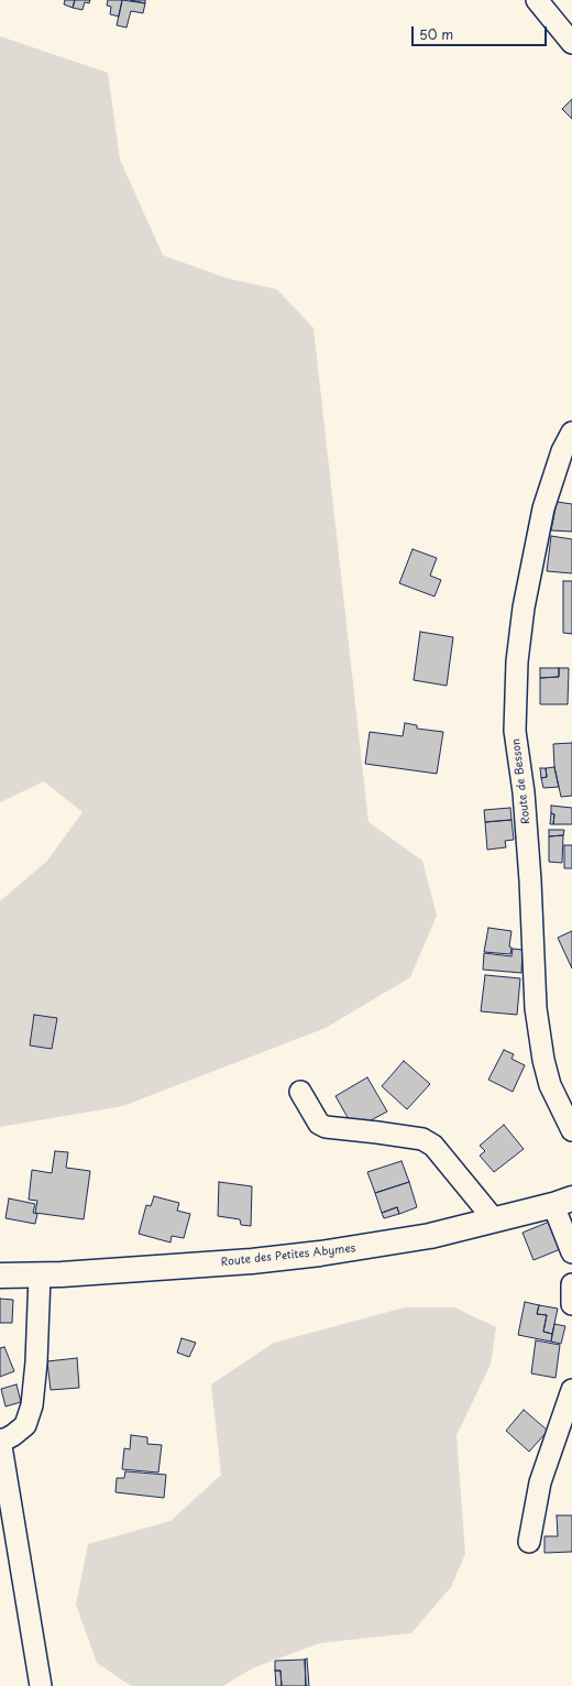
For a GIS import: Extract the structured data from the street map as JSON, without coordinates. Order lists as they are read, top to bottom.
{
  "streets": {
    "main road": ["Route des Petites Abymes"],
    "street": ["Route de Besson"]
  },
  "scale_bar": "50 m"
}
